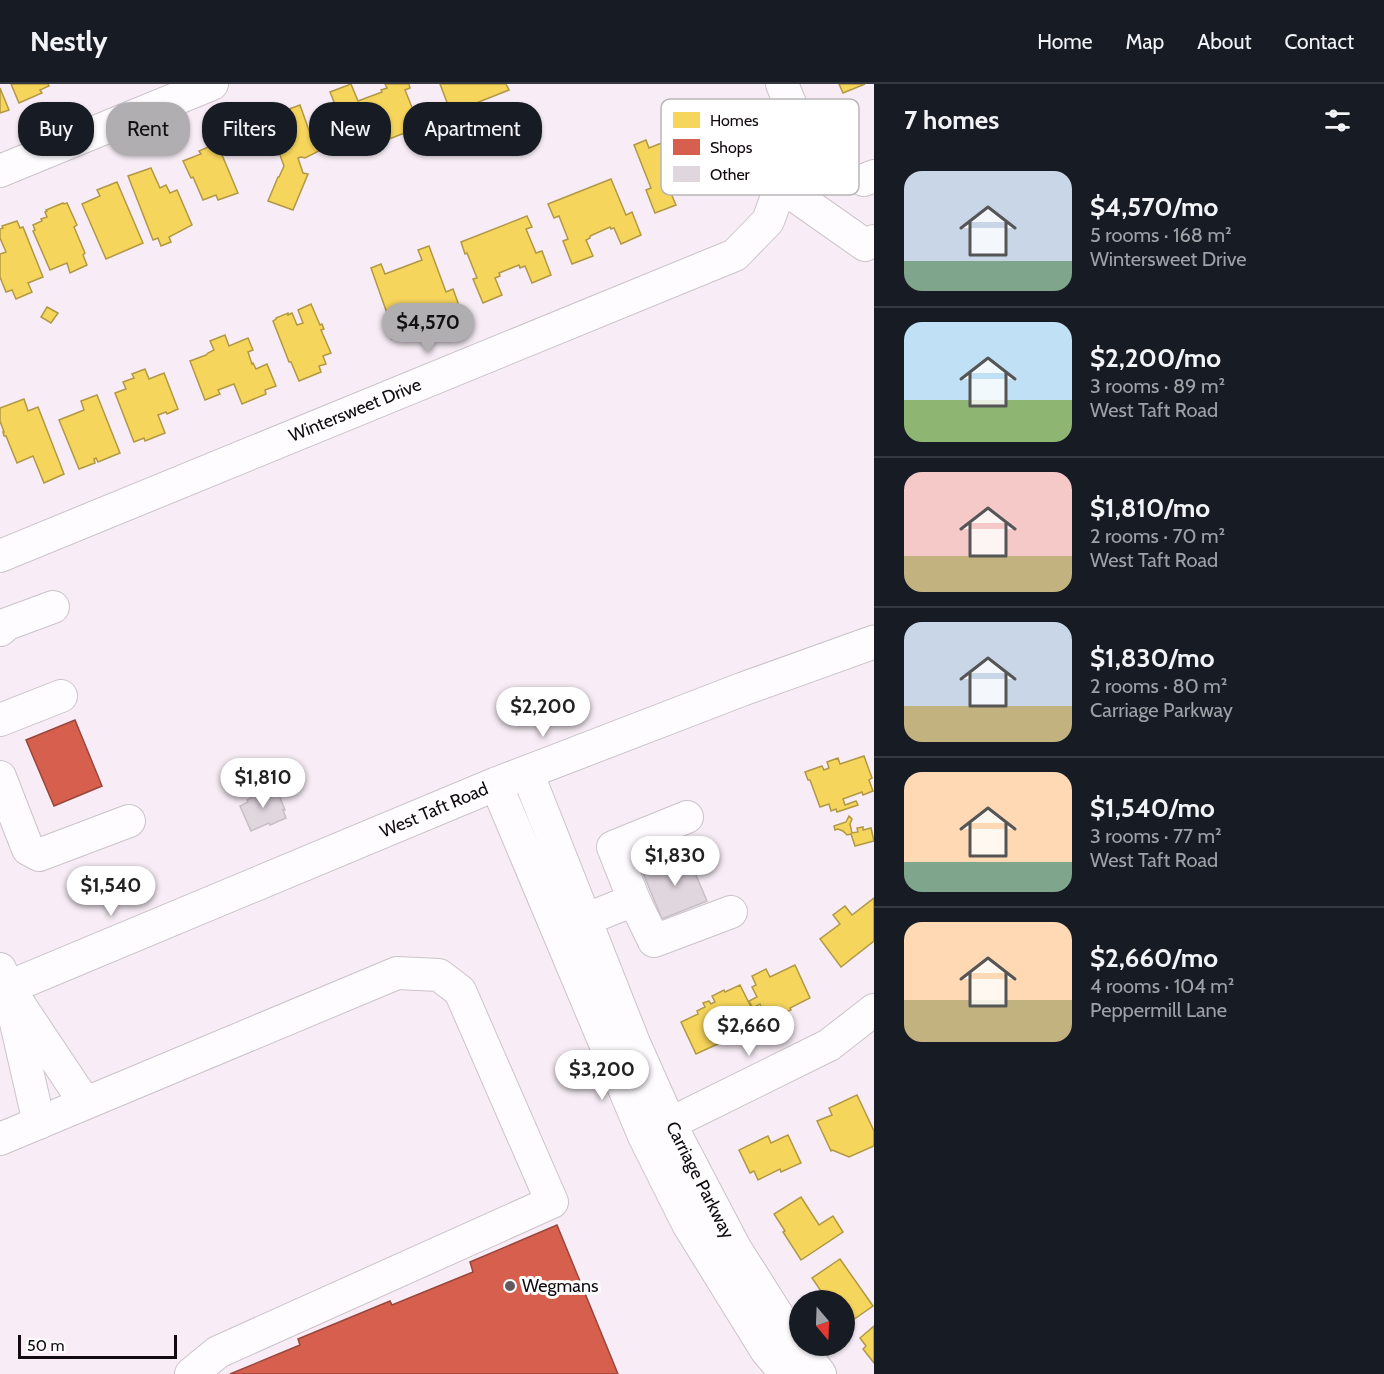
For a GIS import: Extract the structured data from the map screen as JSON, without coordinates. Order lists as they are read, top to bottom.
{
  "streets": {
    "main road": ["West Taft Road"],
    "street": ["Wintersweet Drive", "Carriage Parkway"]
  },
  "crossings": [
    ["West Taft Road", "Carriage Parkway"]
  ],
  "places": ["Wegmans"],
  "legend": ["Homes", "Shops", "Other"],
  "scale_bar": "50 m",
  "north": "bottom",
  "page": {
    "header": "Nestly",
    "nav": [
      "Home",
      "Map",
      "About",
      "Contact"
    ],
    "heading": "7 homes",
    "chip": [
      "Buy",
      "Rent",
      "Filters",
      "New",
      "Apartment"
    ],
    "list": [
      {
        "name": "$4,570/mo",
        "note": "5 rooms · 168 m² · Wintersweet Drive"
      },
      {
        "name": "$2,200/mo",
        "note": "3 rooms · 89 m² · West Taft Road"
      },
      {
        "name": "$1,810/mo",
        "note": "2 rooms · 70 m² · West Taft Road"
      },
      {
        "name": "$1,830/mo",
        "note": "2 rooms · 80 m² · Carriage Parkway"
      },
      {
        "name": "$1,540/mo",
        "note": "3 rooms · 77 m² · West Taft Road"
      },
      {
        "name": "$2,660/mo",
        "note": "4 rooms · 104 m² · Peppermill Lane"
      }
    ],
    "price": [
      "$4,570",
      "$2,200",
      "$1,810",
      "$1,830",
      "$1,540",
      "$2,660",
      "$3,200"
    ],
    "scale": "50 m"
  }
}
